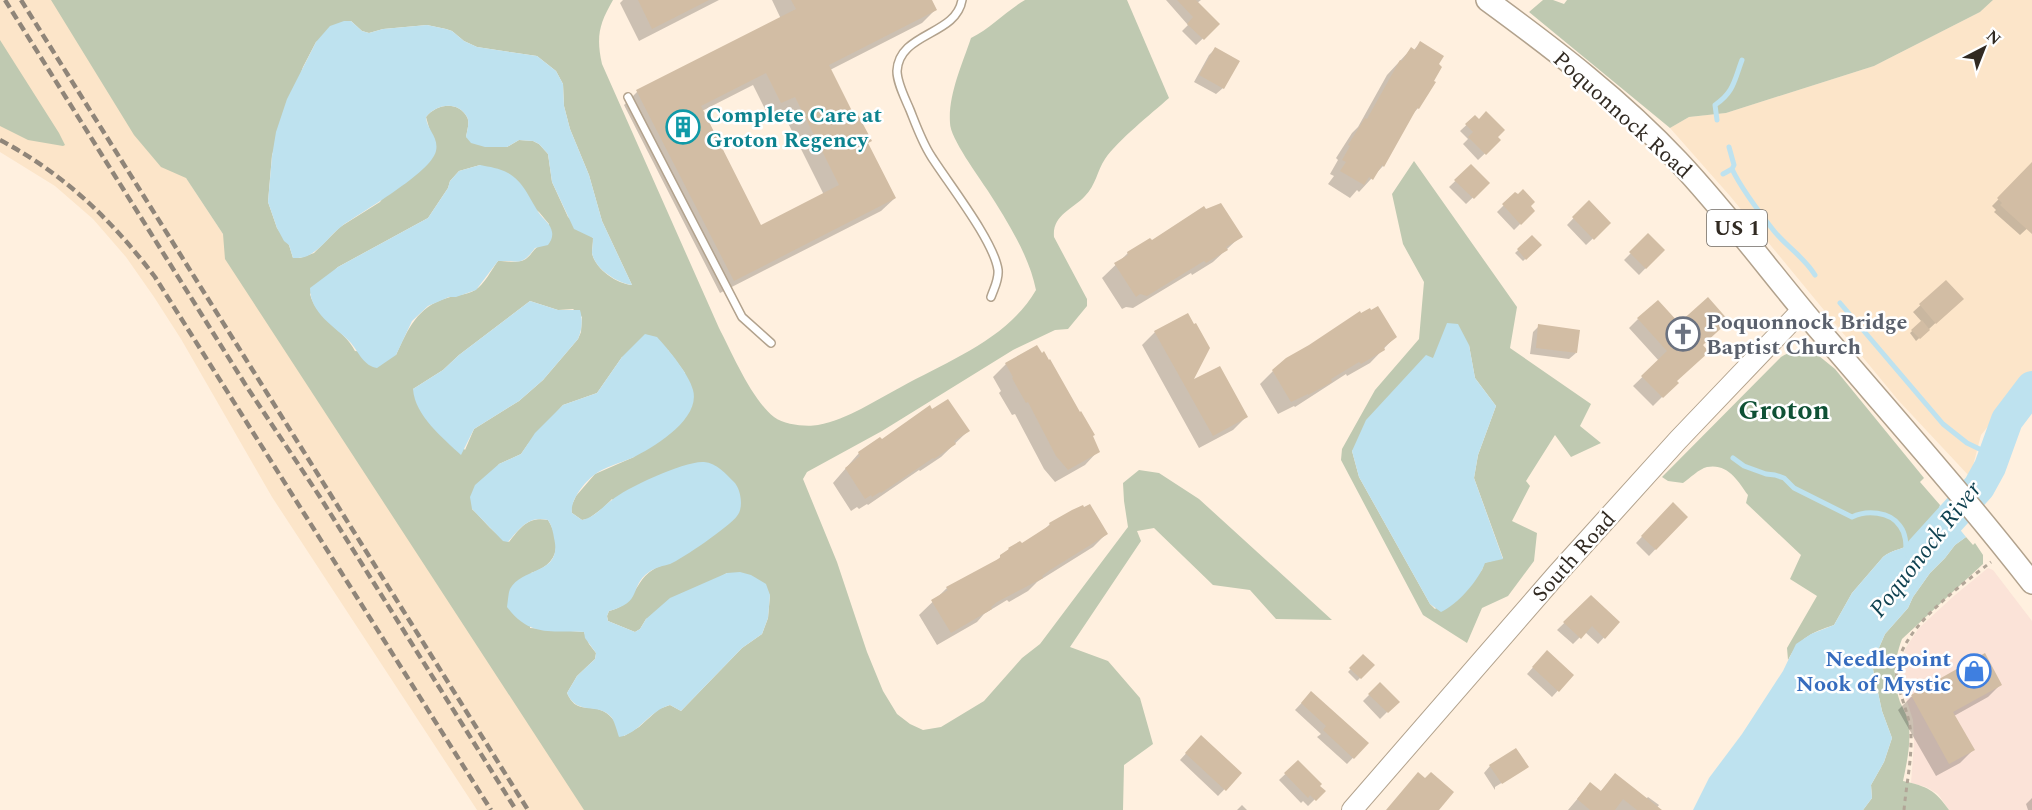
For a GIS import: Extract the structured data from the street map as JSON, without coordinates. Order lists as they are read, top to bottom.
{
  "streets": {
    "main road": ["Poquonnock Road", "US 1", "South Road"]
  },
  "crossings": [
    ["Poquonnock Road", "South Road"]
  ],
  "districts": ["Groton"],
  "water": ["Poquonock River"],
  "places": {
    "building": ["Complete Care at Groton Regency"],
    "church": ["Poquonnock Bridge Baptist Church"],
    "shop": ["Needlepoint Nook of Mystic"]
  },
  "north": "top right"
}
